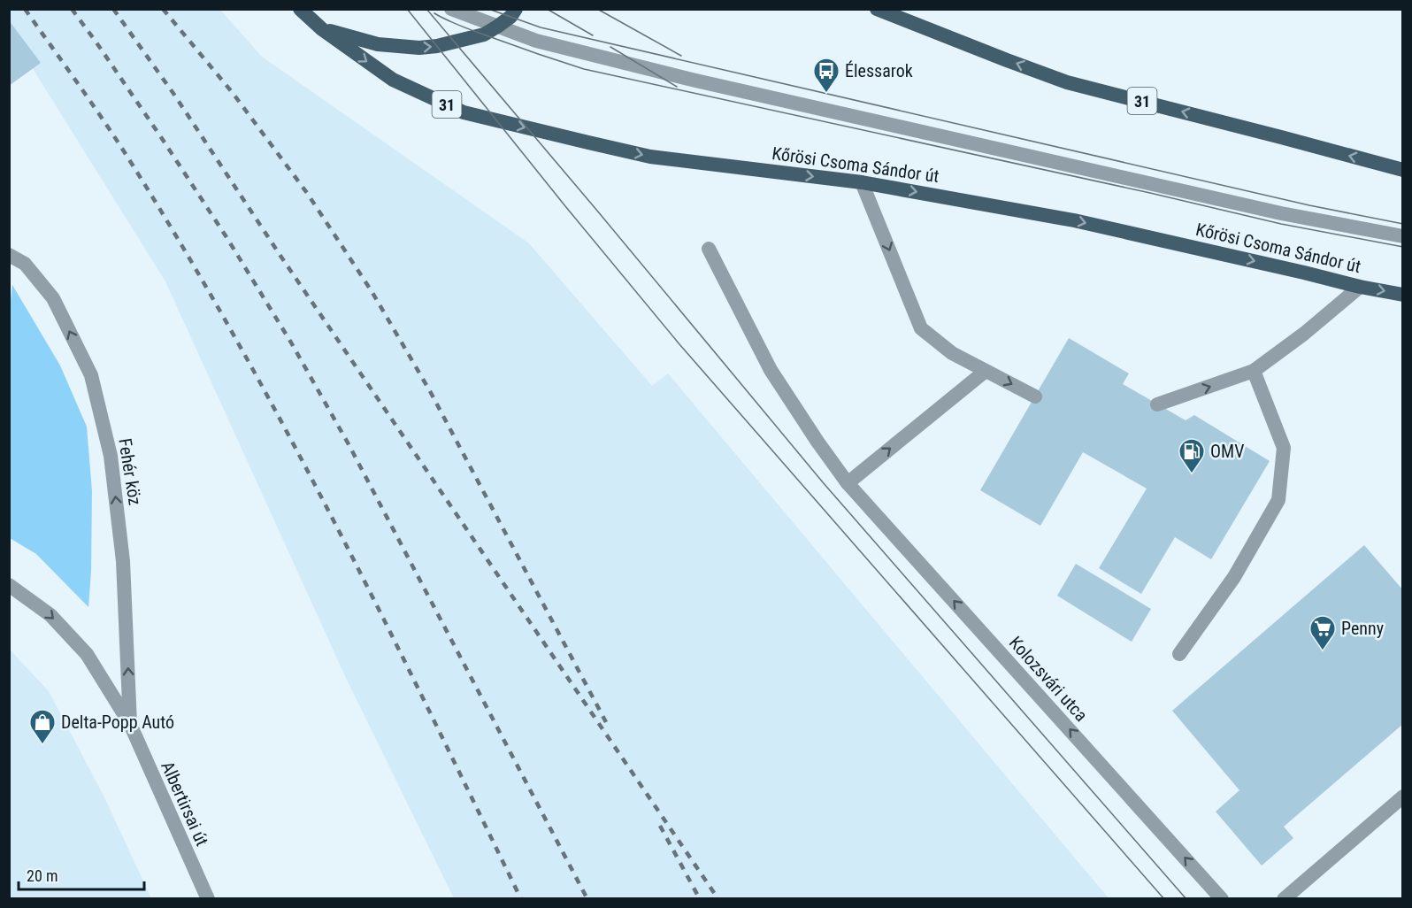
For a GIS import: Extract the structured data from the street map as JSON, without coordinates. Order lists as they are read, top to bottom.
{
  "streets": {
    "main road": ["31", "Kőrösi Csoma Sándor út"],
    "street": ["Fehér köz", "Kolozsvári utca", "Albertirsai út"]
  },
  "crossings": [
    ["31", "Kőrösi Csoma Sándor út"],
    ["Fehér köz", "Albertirsai út"]
  ],
  "one_way": ["Fehér köz", "Kolozsvári utca"],
  "places": {
    "bus stop": ["Élessarok"],
    "fuel station": ["OMV"],
    "supermarket": ["Penny"],
    "shop": ["Delta-Popp Autó"]
  },
  "scale_bar": "20 m"
}
